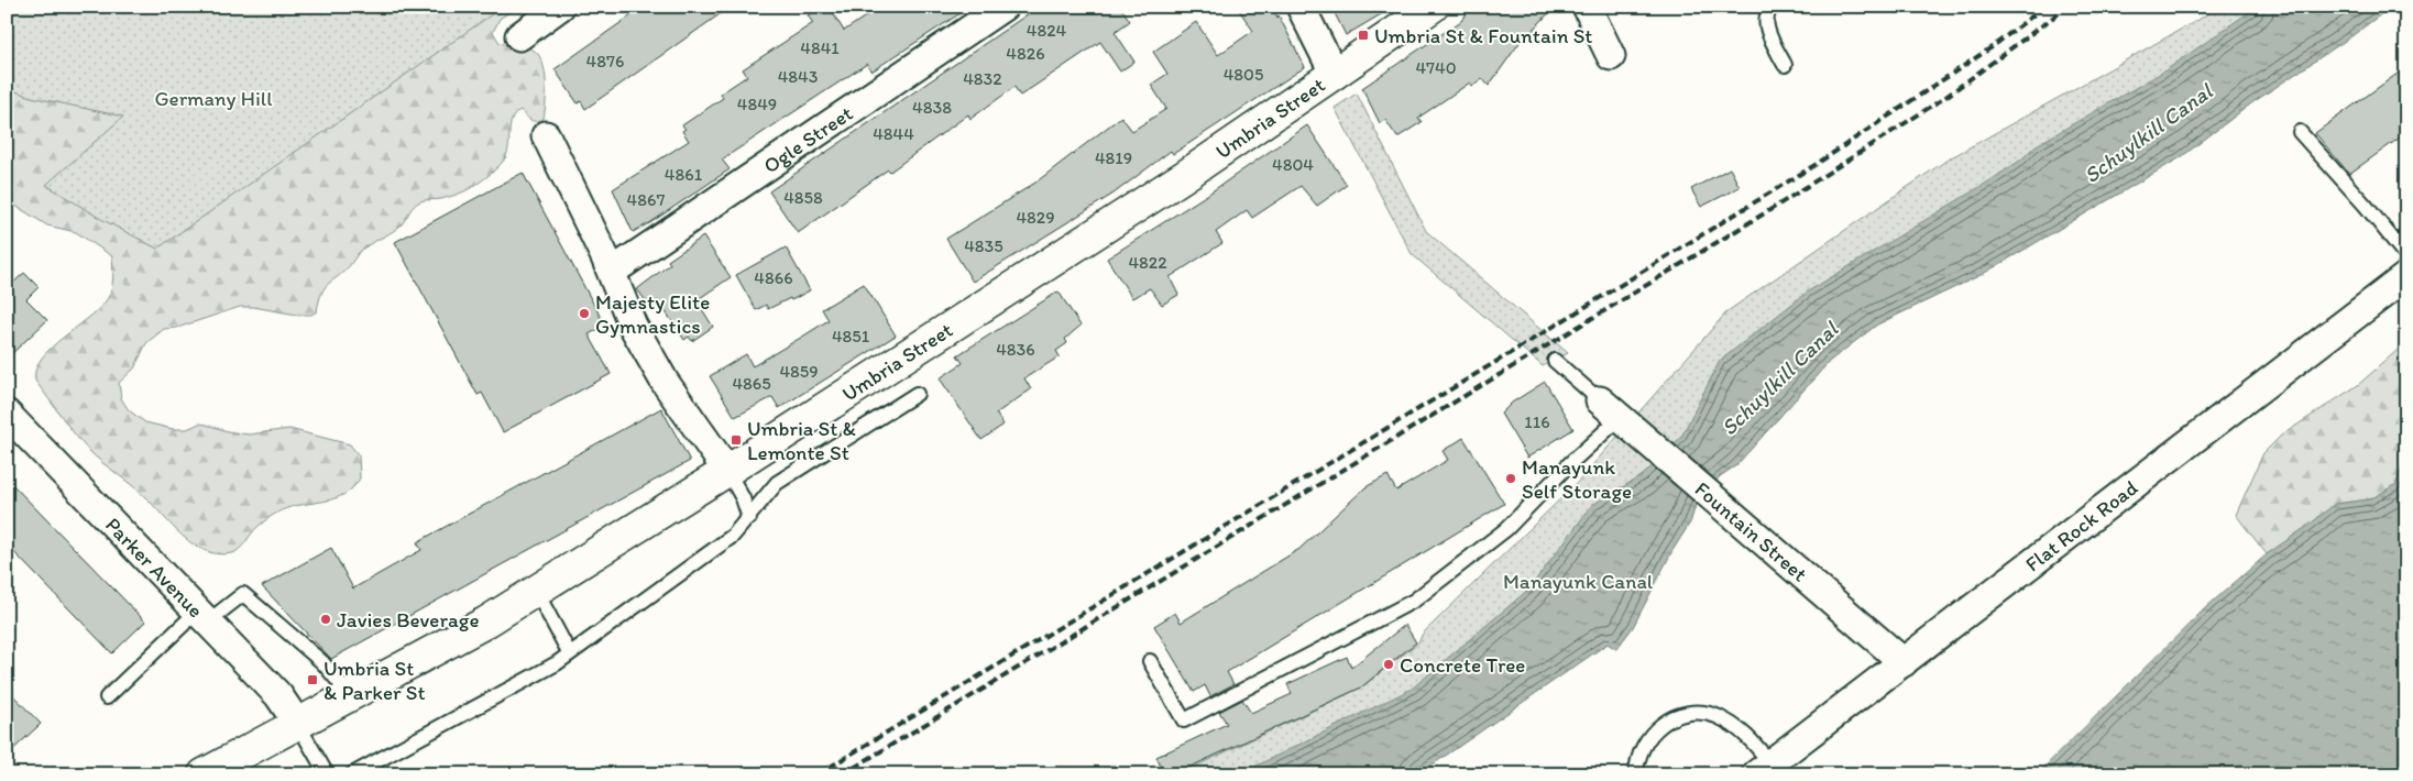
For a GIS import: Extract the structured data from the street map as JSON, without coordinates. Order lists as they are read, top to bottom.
{
  "streets": {
    "main road": ["Umbria Street"],
    "street": [
      "Ogle Street",
      "Flat Rock Road",
      "Fountain Street",
      "Parker Avenue"
    ]
  },
  "crossings": [
    ["Umbria Street", "Parker Avenue"],
    ["Flat Rock Road", "Fountain Street"]
  ],
  "water": ["Schuylkill Canal"],
  "parks": ["Germany Hill", "Manayunk Canal"],
  "places": {
    "transit": ["Umbria St & Fountain St", "Umbria St & Lemonte St", "Umbria St & Parker St"],
    "other": [
      "Majesty Elite Gymnastics",
      "Manayunk Self Storage",
      "Javies Beverage",
      "Concrete Tree"
    ]
  },
  "house_numbers": [
    "4824",
    "4841",
    "4826",
    "4876",
    "4740",
    "4805",
    "4843",
    "4832",
    "4849",
    "4838",
    "4844",
    "4819",
    "4804",
    "4861",
    "4858",
    "4867",
    "4829",
    "4835",
    "4822",
    "4866",
    "4851",
    "4836",
    "4859",
    "4865",
    "116"
  ]
}
